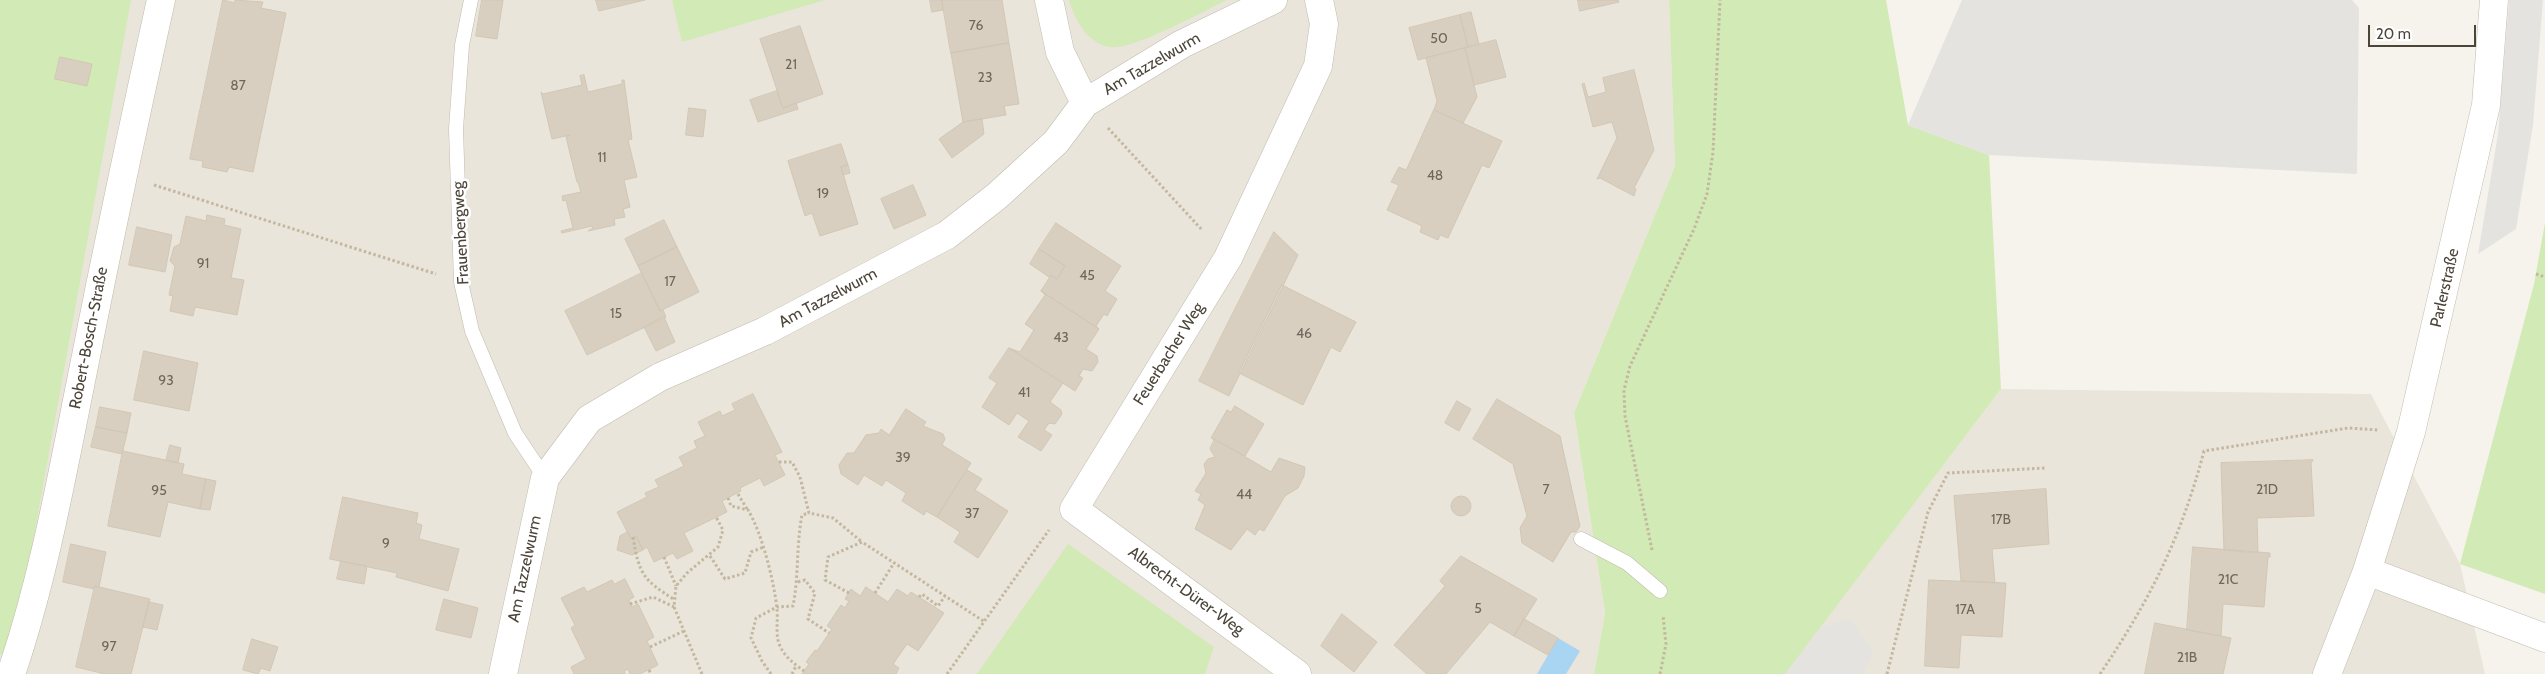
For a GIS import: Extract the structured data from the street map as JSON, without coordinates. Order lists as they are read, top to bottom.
{
  "streets": {
    "street": [
      "Am Tazzelwurm",
      "Parlerstraße",
      "Robert-Bosch-Straße",
      "Feuerbacher Weg",
      "Albrecht-Dürer-Weg"
    ],
    "lane": ["Frauenbergweg"]
  },
  "crossings": [
    ["Am Tazzelwurm", "Frauenbergweg"],
    ["Feuerbacher Weg", "Albrecht-Dürer-Weg"]
  ],
  "house_numbers": [
    "76",
    "50",
    "21",
    "23",
    "87",
    "11",
    "48",
    "19",
    "91",
    "45",
    "17",
    "15",
    "46",
    "43",
    "93",
    "41",
    "39",
    "7",
    "21D",
    "95",
    "44",
    "37",
    "17B",
    "9",
    "21C",
    "5",
    "17A",
    "97",
    "21B"
  ],
  "scale_bar": "20 m"
}
